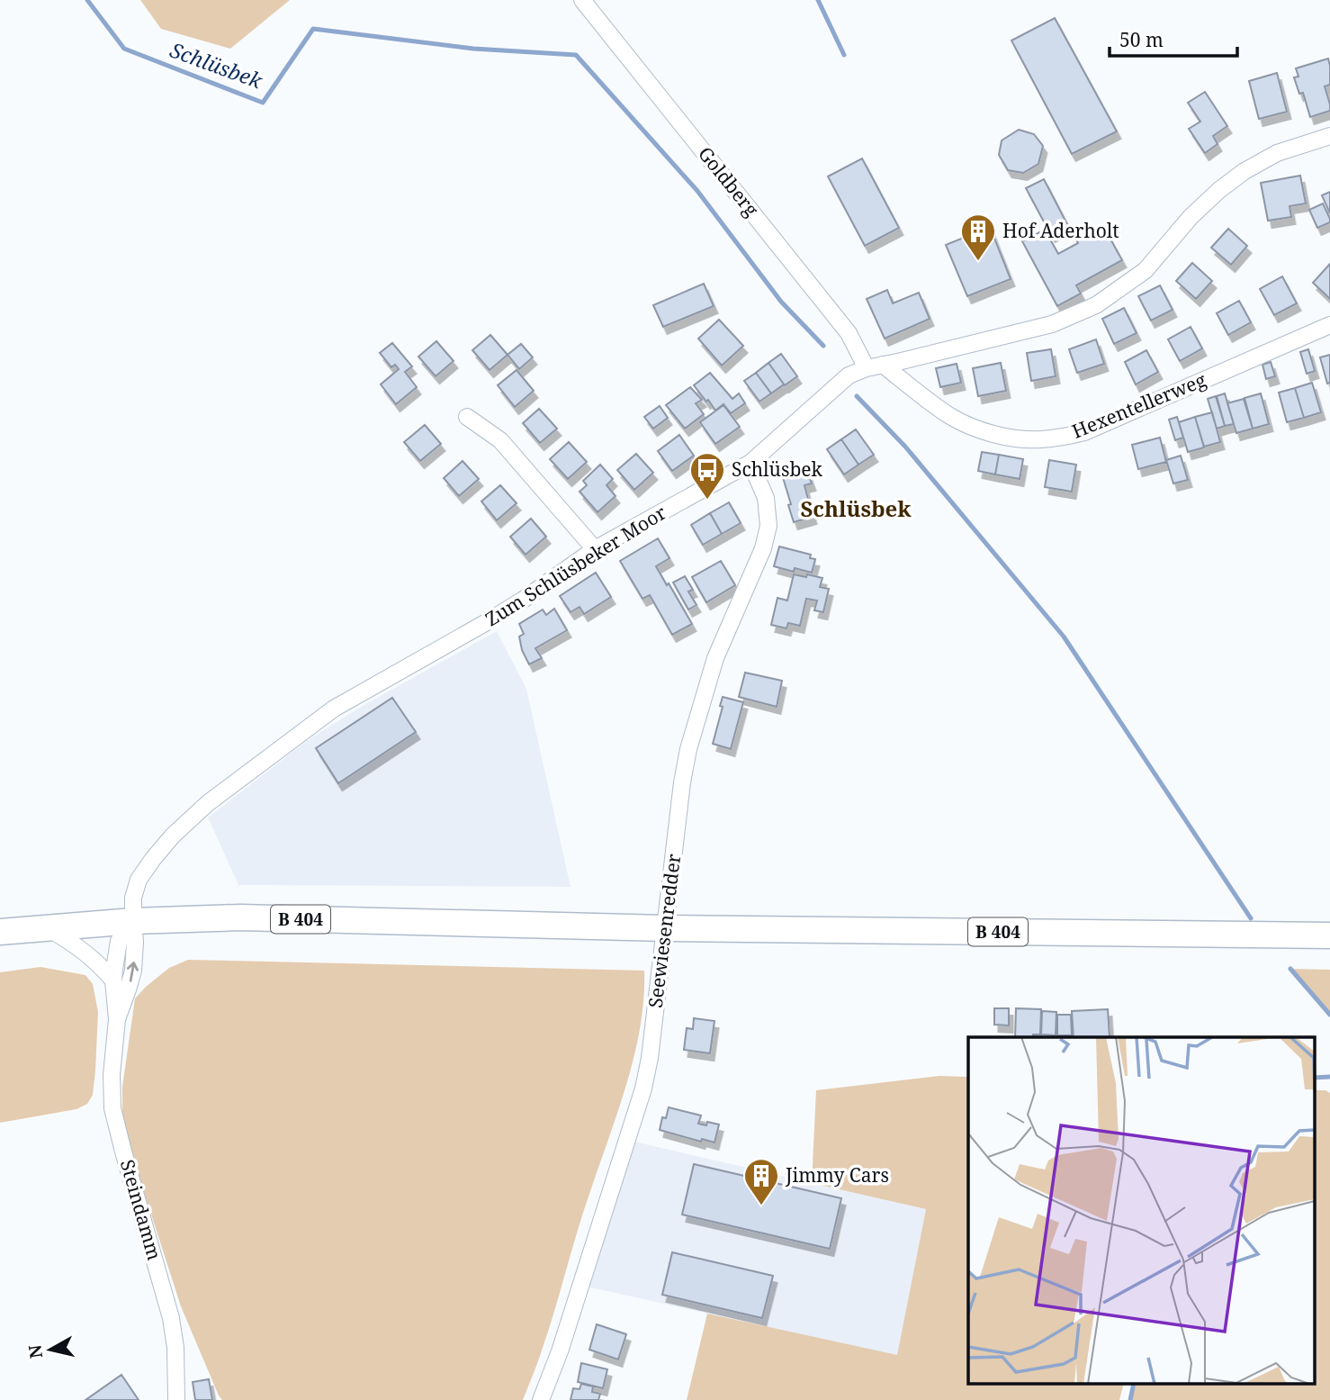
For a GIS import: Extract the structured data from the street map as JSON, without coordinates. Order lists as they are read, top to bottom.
{
  "streets": {
    "main road": ["B 404"],
    "street": [
      "Goldberg",
      "Hexentellerweg",
      "Zum Schlüsbeker Moor",
      "Seewiesenredder",
      "Steindamm"
    ]
  },
  "crossings": [
    ["Goldberg", "Hexentellerweg"],
    ["Goldberg", "Zum Schlüsbeker Moor"],
    ["Hexentellerweg", "Zum Schlüsbeker Moor"],
    ["Zum Schlüsbeker Moor", "B 404"],
    ["Zum Schlüsbeker Moor", "Seewiesenredder"],
    ["Zum Schlüsbeker Moor", "Steindamm"],
    ["B 404", "Seewiesenredder"],
    ["B 404", "Steindamm"]
  ],
  "districts": ["Schlüsbek"],
  "water": ["Schlüsbek"],
  "places": {
    "building": ["Hof Aderholt", "Jimmy Cars"],
    "bus stop": ["Schlüsbek"]
  },
  "scale_bar": "50 m",
  "north": "left"
}
